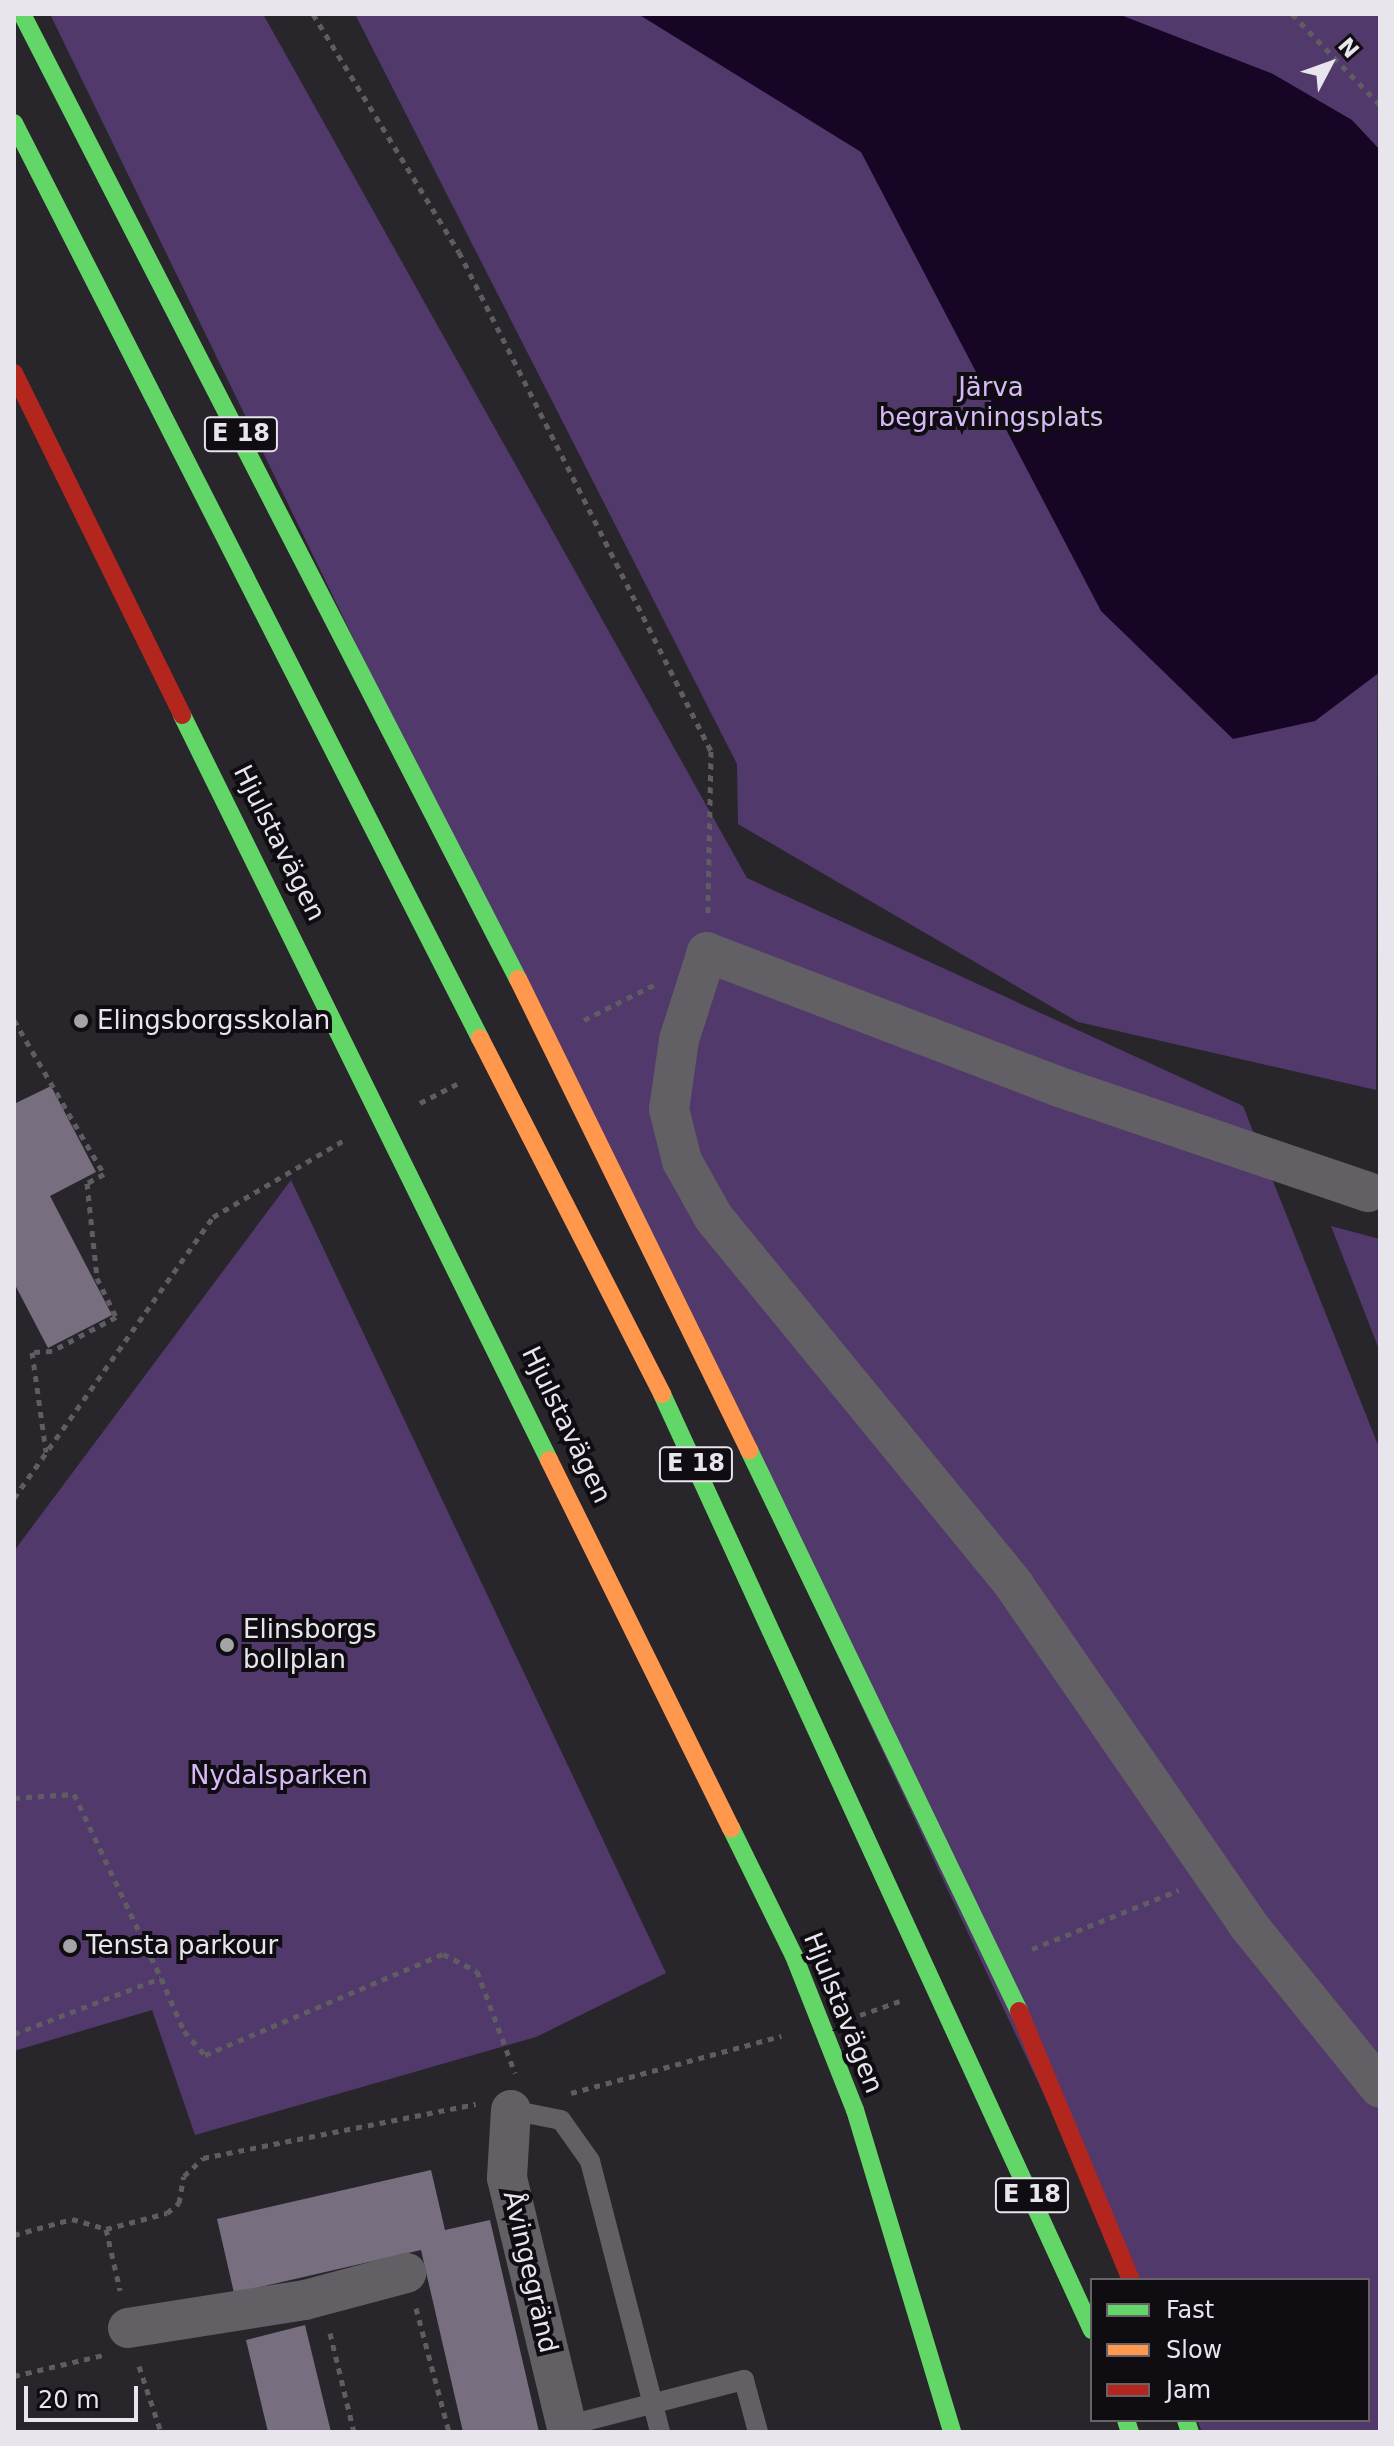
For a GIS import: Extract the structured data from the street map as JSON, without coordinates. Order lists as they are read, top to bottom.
{
  "streets": {
    "main road": ["E 18", "Hjulstavägen"],
    "street": ["Åvingegränd"]
  },
  "parks": ["Järva begravningsplats", "Nydalsparken"],
  "places": ["Elingsborgsskolan", "Elinsborgs bollplan", "Tensta parkour"],
  "legend": ["Fast", "Slow", "Jam"],
  "scale_bar": "20 m",
  "north": "top right"
}
